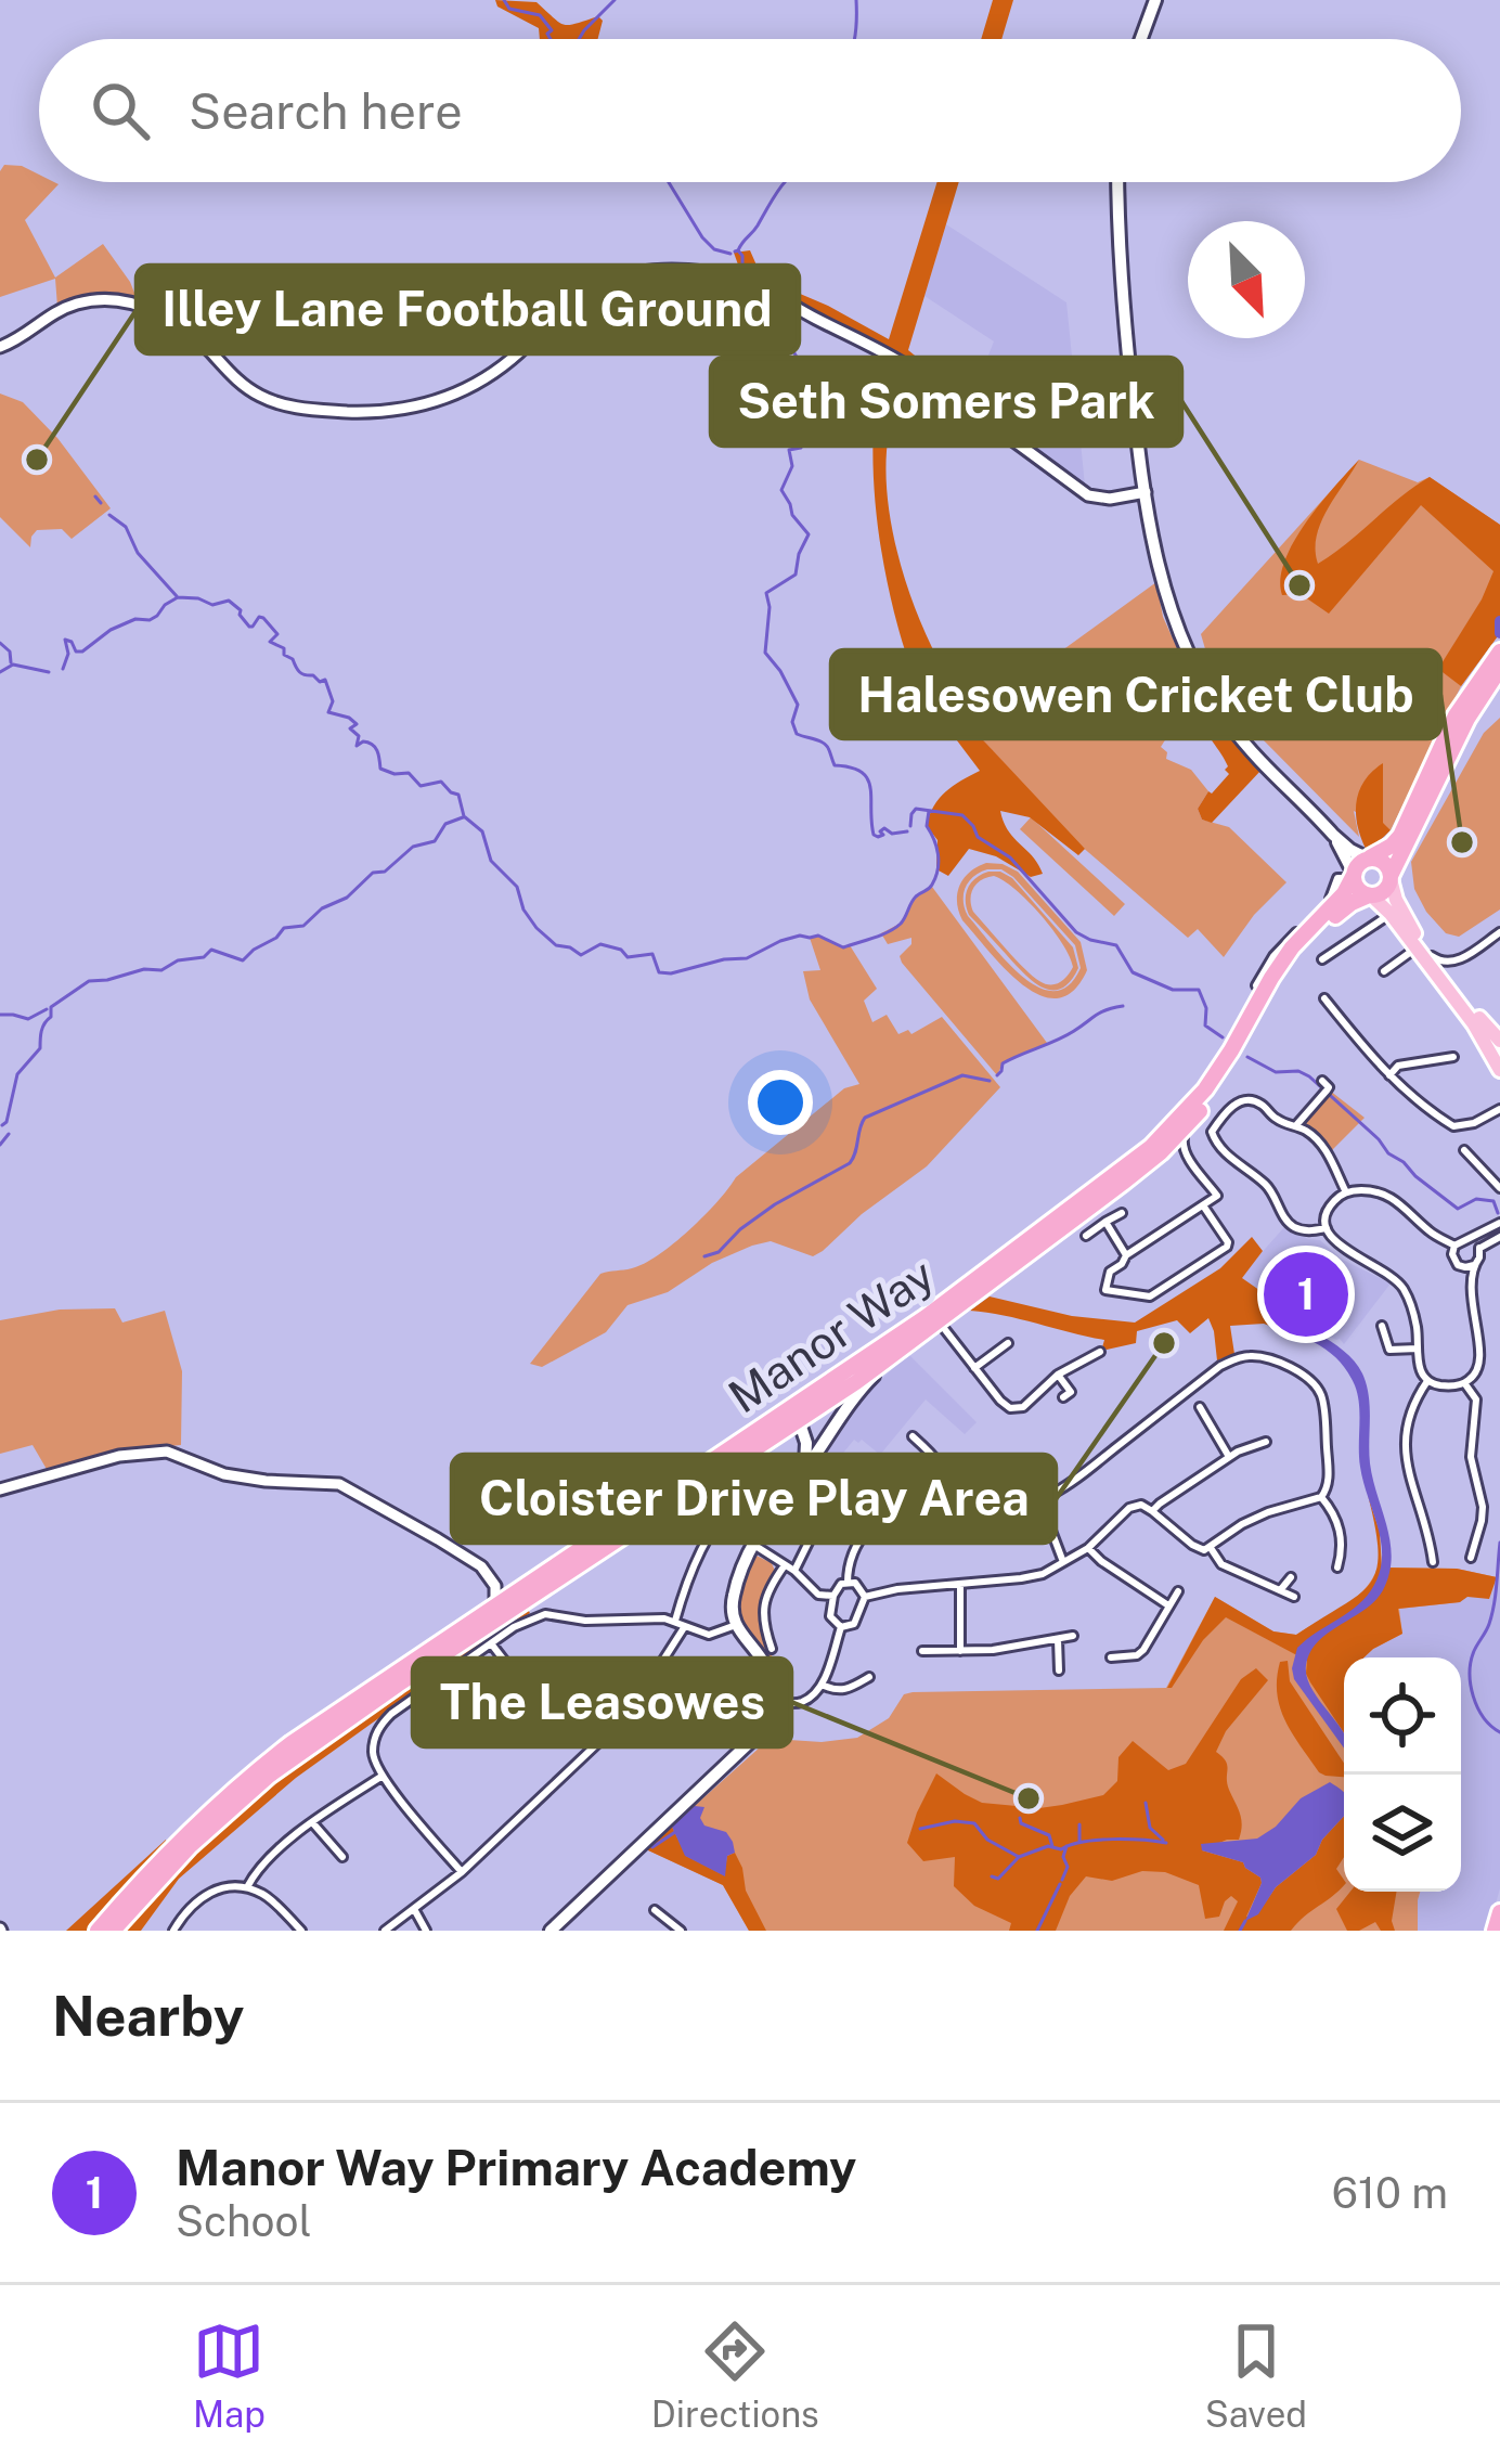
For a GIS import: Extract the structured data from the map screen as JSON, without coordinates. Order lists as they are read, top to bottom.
{
  "streets": {
    "highway": ["Manor Way"]
  },
  "places": [
    "Illey Lane Football Ground",
    "Seth Somers Park",
    "Halesowen Cricket Club",
    "Cloister Drive Play Area",
    "The Leasowes"
  ],
  "north": "bottom right",
  "page": {
    "search": "Search here",
    "pins": "1",
    "heading": "Nearby",
    "list": [
      {
        "mark": "1",
        "name": "Manor Way Primary Academy",
        "note": "School",
        "value": "610 m"
      }
    ],
    "nav": ["Map", "Directions", "Saved"]
  }
}
